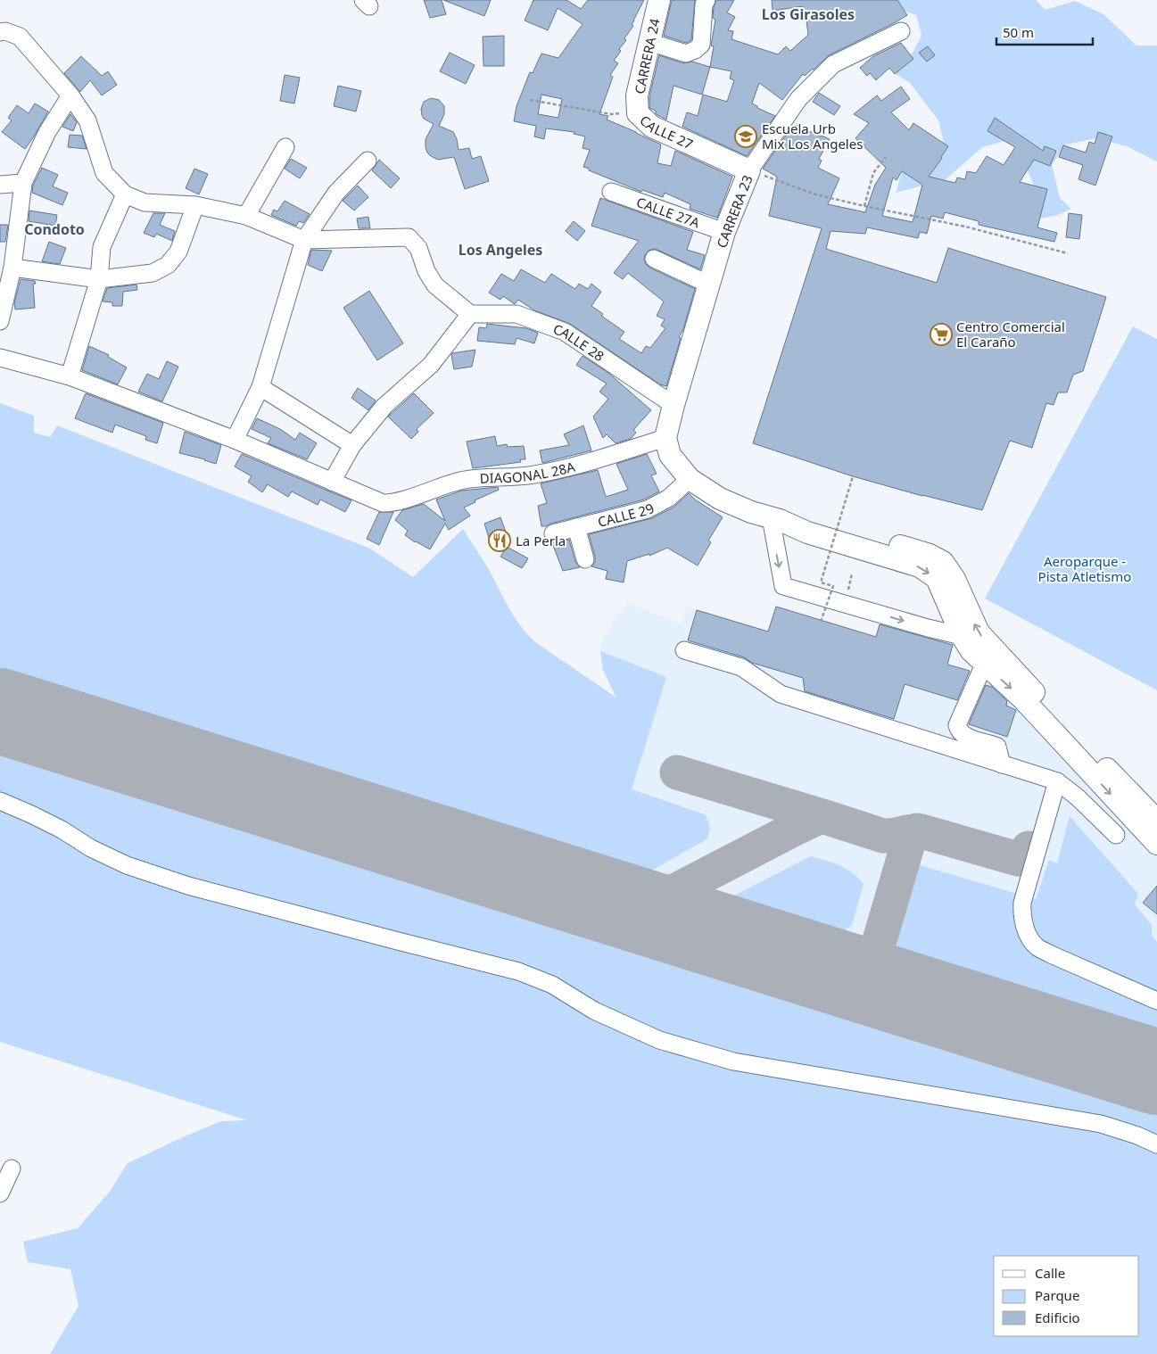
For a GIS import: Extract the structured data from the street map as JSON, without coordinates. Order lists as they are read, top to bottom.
{
  "streets": {
    "main road": ["CARRERA 24", "CALLE 27", "CARRERA 23"],
    "street": [
      "CALLE 27A",
      "CALLE 28",
      "DIAGONAL 28A",
      "CALLE 29"
    ]
  },
  "crossings": [
    ["CARRERA 24", "CALLE 27"],
    ["CALLE 27", "CARRERA 23"],
    ["CARRERA 23", "CALLE 27A"],
    ["CARRERA 23", "CALLE 28"],
    ["CARRERA 23", "DIAGONAL 28A"]
  ],
  "districts": ["Los Girasoles", "Condoto", "Los Angeles"],
  "parks": ["Aeroparque - Pista Atletismo"],
  "places": {
    "school or university": ["Escuela Urb Mix Los Angeles"],
    "supermarket": ["Centro Comercial El Caraño"],
    "restaurant": ["La Perla"]
  },
  "legend": ["Calle", "Parque", "Edificio"],
  "scale_bar": "50 m"
}
